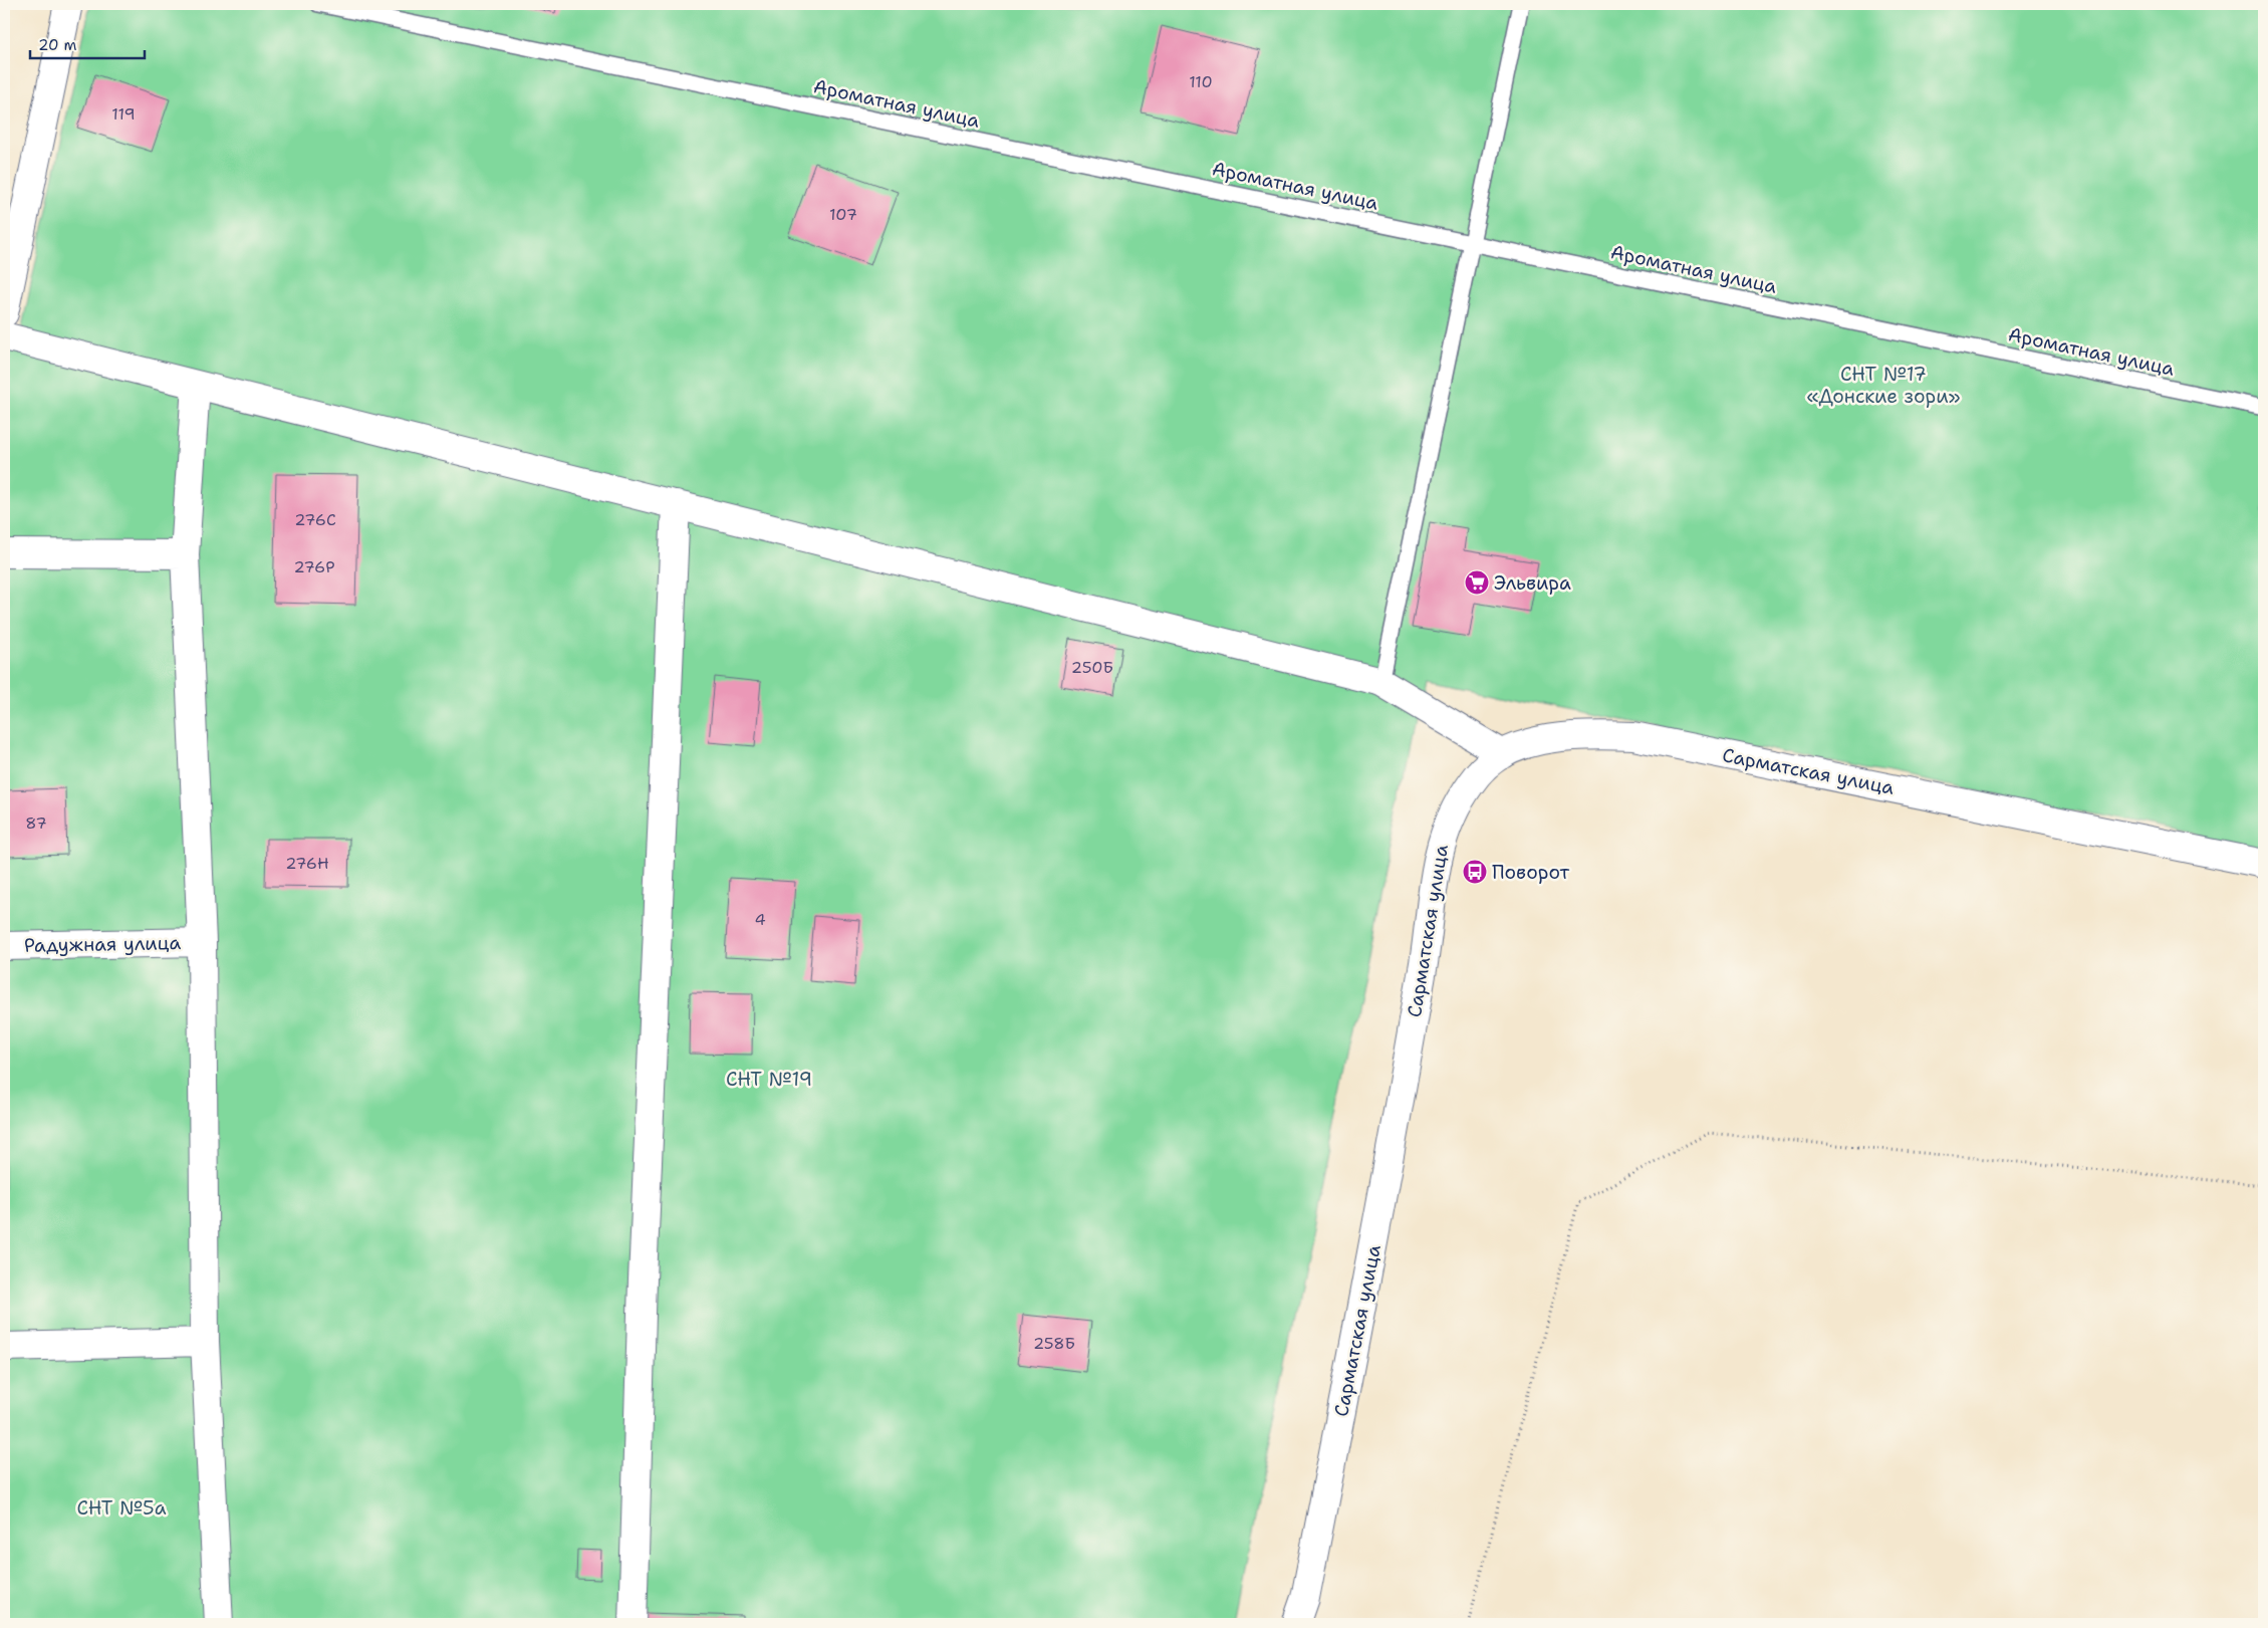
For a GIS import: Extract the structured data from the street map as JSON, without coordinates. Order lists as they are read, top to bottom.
{
  "streets": {
    "street": ["Сарматская улица", "Радужная улица"],
    "lane": ["Ароматная улица"]
  },
  "parks": ["СНТ №17 «Донские зори»", "СНТ №19", "СНТ №5а"],
  "places": {
    "supermarket": ["Эльвира"],
    "bus stop": ["Поворот"]
  },
  "house_numbers": [
    "110",
    "119",
    "107",
    "276С",
    "276Р",
    "250Б",
    "87",
    "276Н",
    "4",
    "258Б"
  ],
  "scale_bar": "20 m"
}
